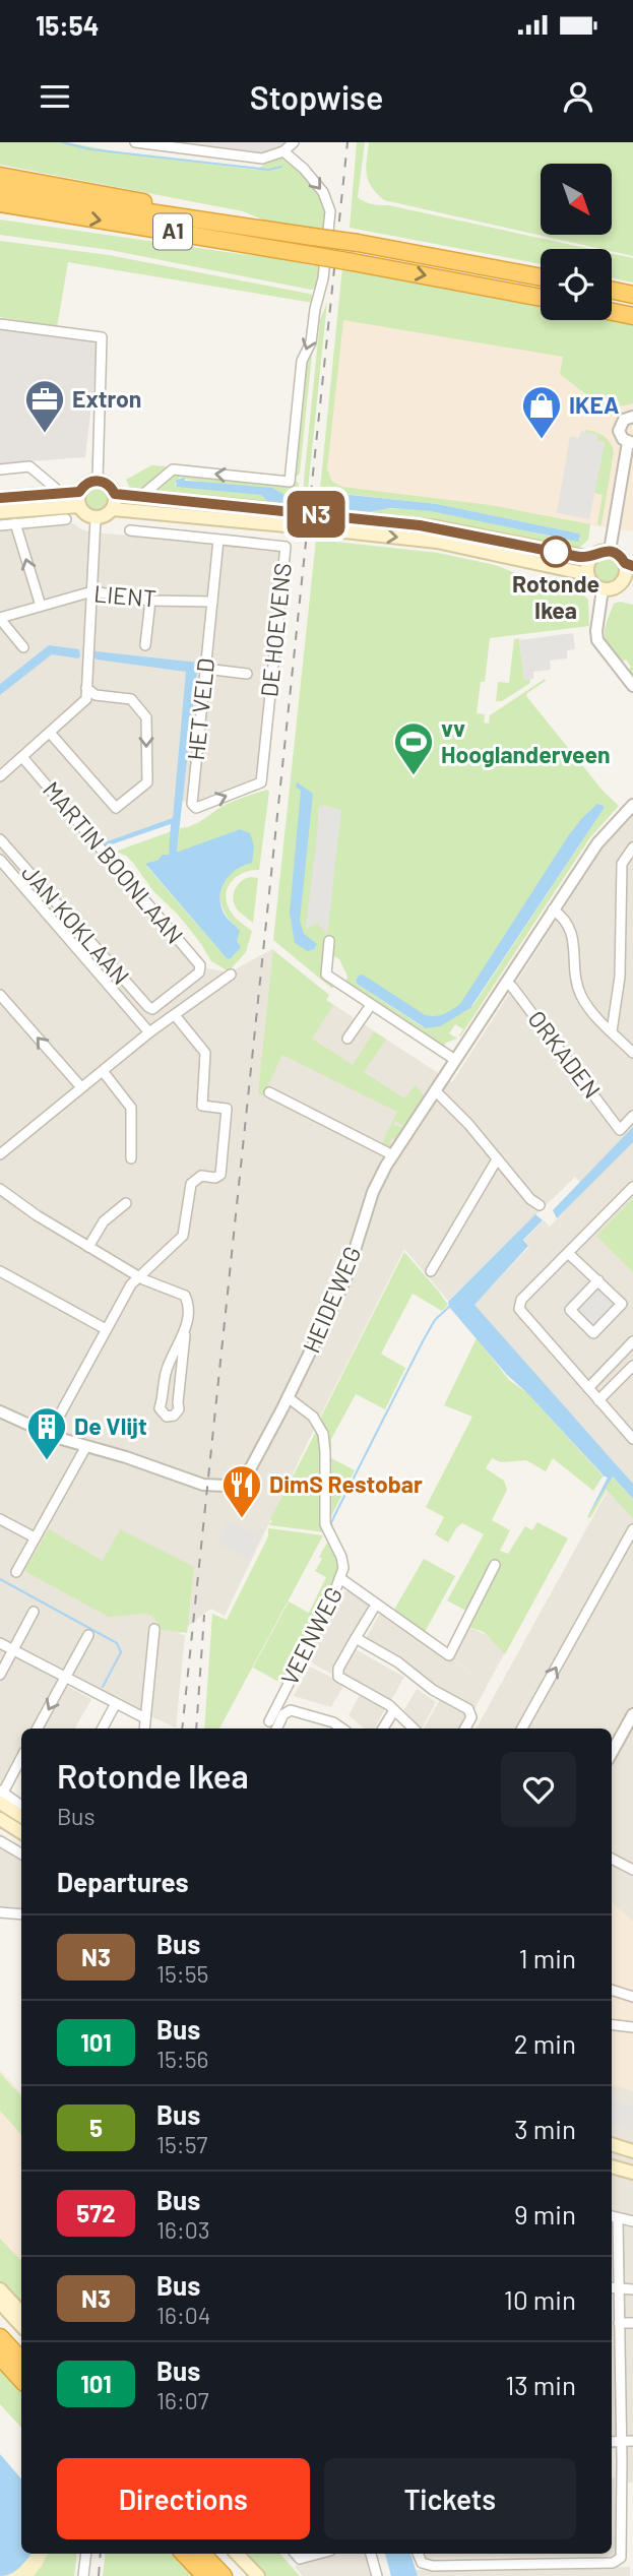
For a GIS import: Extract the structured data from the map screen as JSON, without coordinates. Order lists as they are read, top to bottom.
{
  "streets": {
    "highway": ["A1"],
    "street": [
      "LIENT",
      "DE HOEVENS",
      "HET VELD",
      "MARTIN BOONLAAN",
      "JAN KOKLAAN",
      "ORKADEN",
      "HEIDEWEG",
      "VEENWEG"
    ]
  },
  "crossings": [
    ["LIENT", "HET VELD"],
    ["DE HOEVENS", "HET VELD"],
    ["MARTIN BOONLAAN", "JAN KOKLAAN"],
    ["ORKADEN", "HEIDEWEG"],
    ["HEIDEWEG", "VEENWEG"]
  ],
  "places": {
    "office": ["Extron"],
    "shop": ["IKEA"],
    "other": ["Rotonde Ikea"],
    "sports": ["vv Hooglanderveen"],
    "building": ["De Vlijt"],
    "restaurant": ["DimS Restobar"]
  },
  "lines": ["bus line N3"],
  "north": "bottom right",
  "page": {
    "status": "15:54",
    "header": "Stopwise",
    "on_map": "N3",
    "heading": [
      ["Rotonde Ikea", "Bus"],
      "Departures"
    ],
    "list": [
      {
        "mark": "N3",
        "name": "Bus",
        "note": "15:55",
        "value": "1 min"
      },
      {
        "mark": "101",
        "name": "Bus",
        "note": "15:56",
        "value": "2 min"
      },
      {
        "mark": "5",
        "name": "Bus",
        "note": "15:57",
        "value": "3 min"
      },
      {
        "mark": "572",
        "name": "Bus",
        "note": "16:03",
        "value": "9 min"
      },
      {
        "mark": "N3",
        "name": "Bus",
        "note": "16:04",
        "value": "10 min"
      },
      {
        "mark": "101",
        "name": "Bus",
        "note": "16:07",
        "value": "13 min"
      }
    ],
    "buttons": ["Directions", "Tickets"]
  }
}
